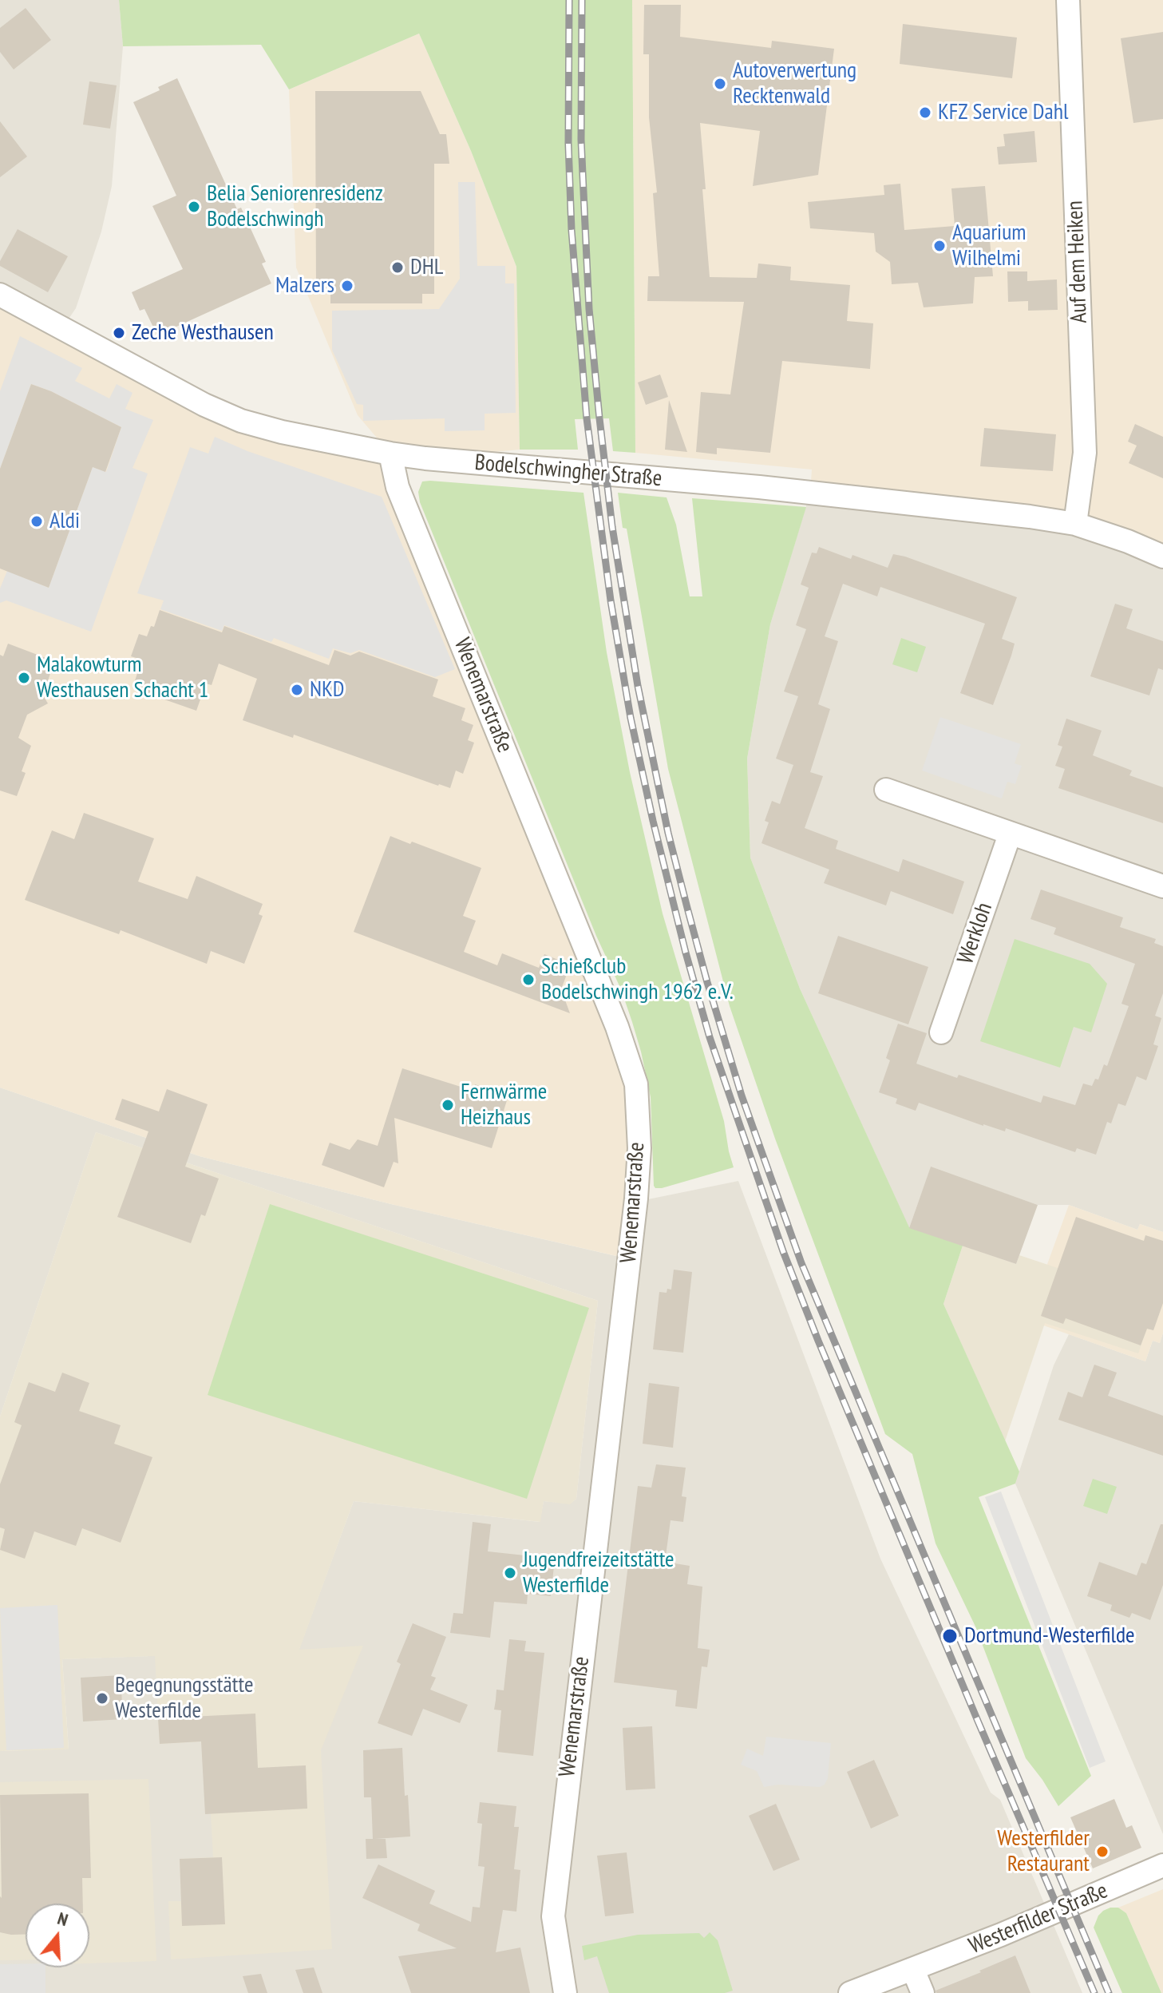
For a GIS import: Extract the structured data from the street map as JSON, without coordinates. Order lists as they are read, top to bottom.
{
  "streets": {
    "street": [
      "Auf dem Heiken",
      "Bodelschwingher Straße",
      "Wenemarstraße",
      "Werkloh",
      "Westerfilder Straße"
    ]
  },
  "crossings": [
    ["Auf dem Heiken", "Bodelschwingher Straße"],
    ["Bodelschwingher Straße", "Wenemarstraße"]
  ],
  "places": [
    "Autoverwertung Recktenwald",
    "KFZ Service Dahl",
    "Belia Seniorenresidenz Bodelschwingh",
    "Aquarium Wilhelmi",
    "DHL",
    "Malzers",
    "Zeche Westhausen",
    "Aldi",
    "Malakowturm Westhausen Schacht 1",
    "NKD",
    "Schießclub Bodelschwingh 1962 e.V.",
    "Fernwärme Heizhaus",
    "Jugendfreizeitstätte Westerfilde",
    "Dortmund-Westerfilde",
    "Begegnungsstätte Westerfilde",
    "Westerfilder Restaurant"
  ],
  "north": "top"
}
